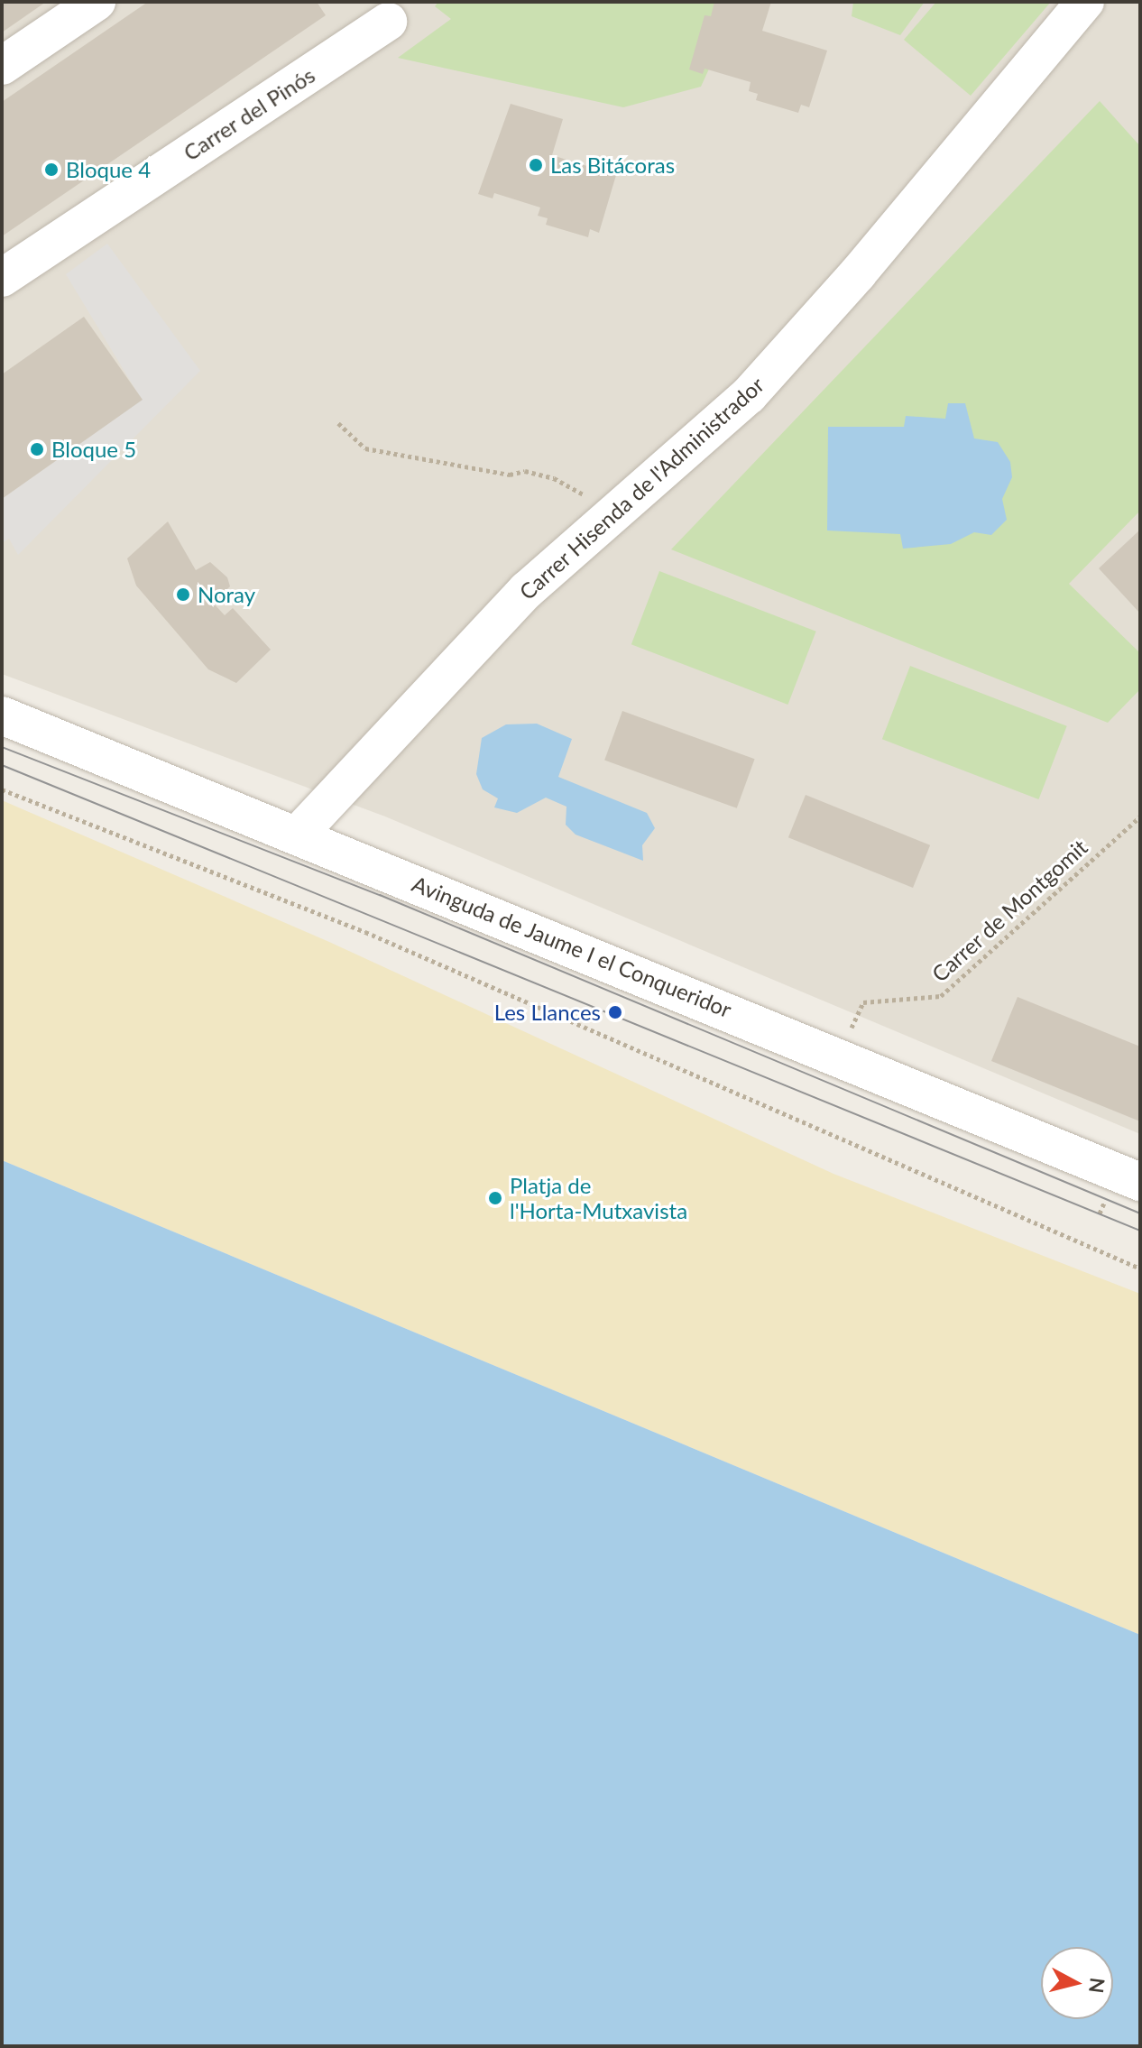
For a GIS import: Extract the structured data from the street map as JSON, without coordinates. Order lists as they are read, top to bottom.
{
  "streets": {
    "street": ["Carrer del Pinós", "Carrer Hisenda de l'Administrador", "Avinguda de Jaume I el Conqueridor"],
    "path": ["Carrer de Montgomit"]
  },
  "crossings": [
    ["Carrer Hisenda de l'Administrador", "Avinguda de Jaume I el Conqueridor"],
    ["Carrer de Montgomit", "Avinguda de Jaume I el Conqueridor"]
  ],
  "places": [
    "Las Bitácoras",
    "Bloque 4",
    "Bloque 5",
    "Noray",
    "Les Llances",
    "Platja de l'Horta-Mutxavista"
  ],
  "north": "right"
}
